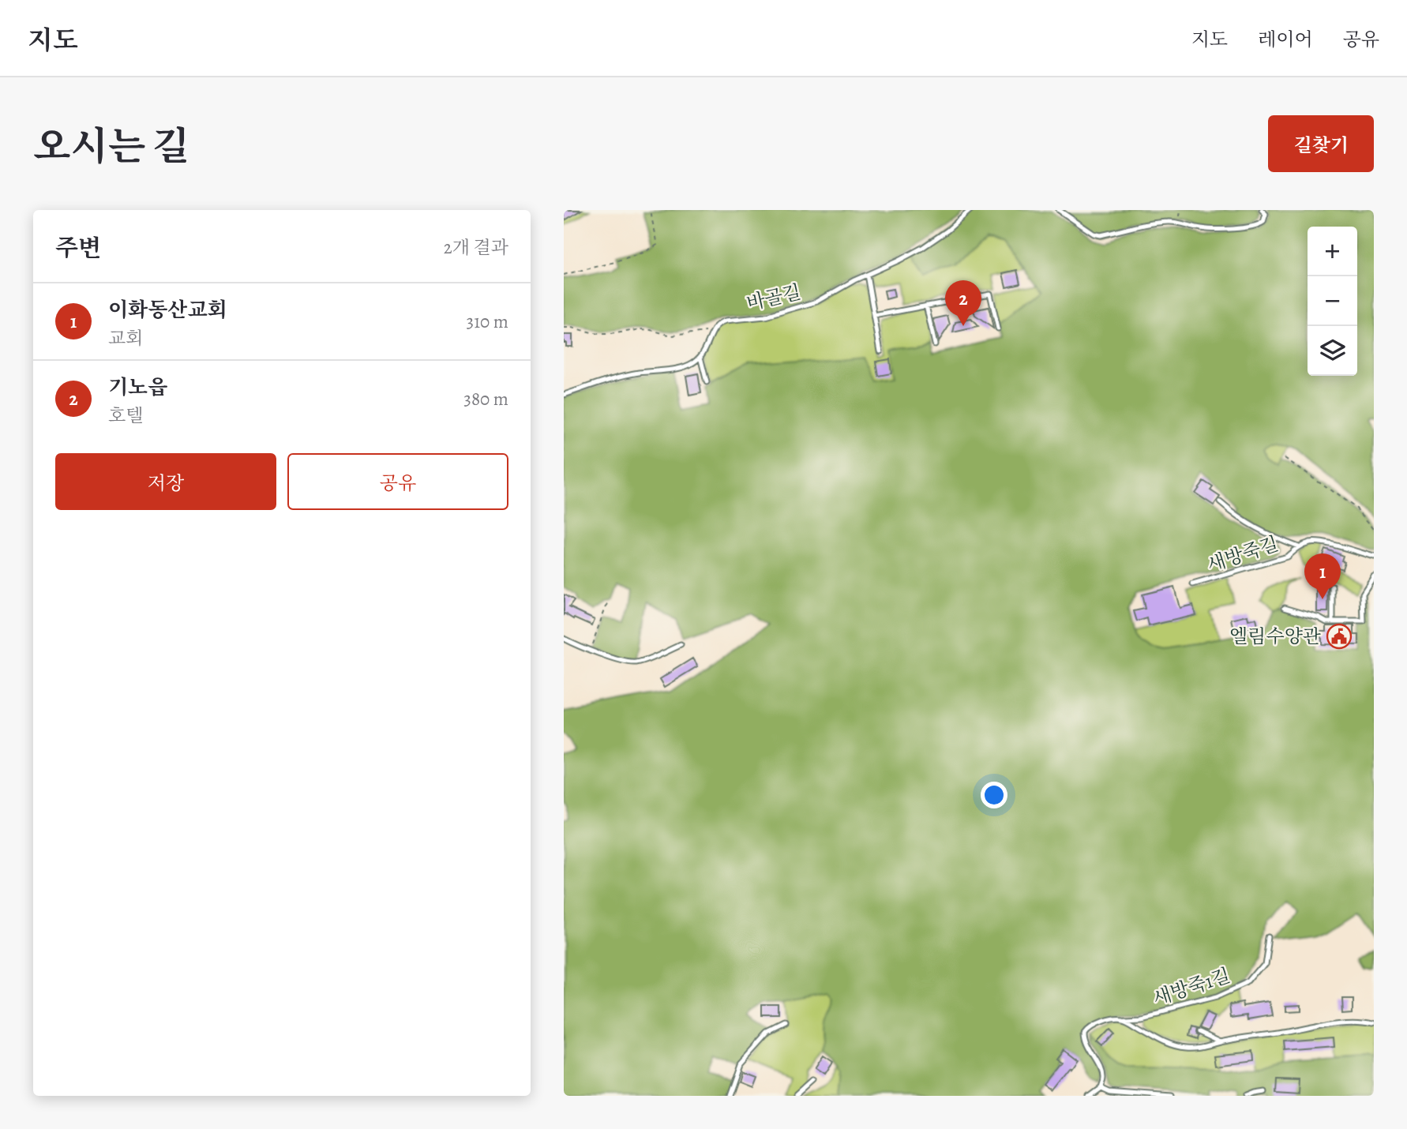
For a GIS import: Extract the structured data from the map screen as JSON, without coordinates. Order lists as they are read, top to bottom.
{
  "streets": {
    "lane": ["바골길", "새방죽길", "새방죽1길"]
  },
  "places": {
    "public building": ["엘림수양관"]
  },
  "page": {
    "header": "지도",
    "nav": ["지도", "레이어", "공유"],
    "title": "오시는 길",
    "buttons": [
      "길찾기",
      ["저장", "공유"]
    ],
    "heading": ["주변", "2개 결과"],
    "map_buttons": ["+", "−"],
    "pins": ["2", "1"],
    "list": [
      {
        "mark": "1",
        "name": "이화동산교회",
        "note": "교회",
        "value": "310 m"
      },
      {
        "mark": "2",
        "name": "기노읍",
        "note": "호텔",
        "value": "380 m"
      }
    ]
  }
}
